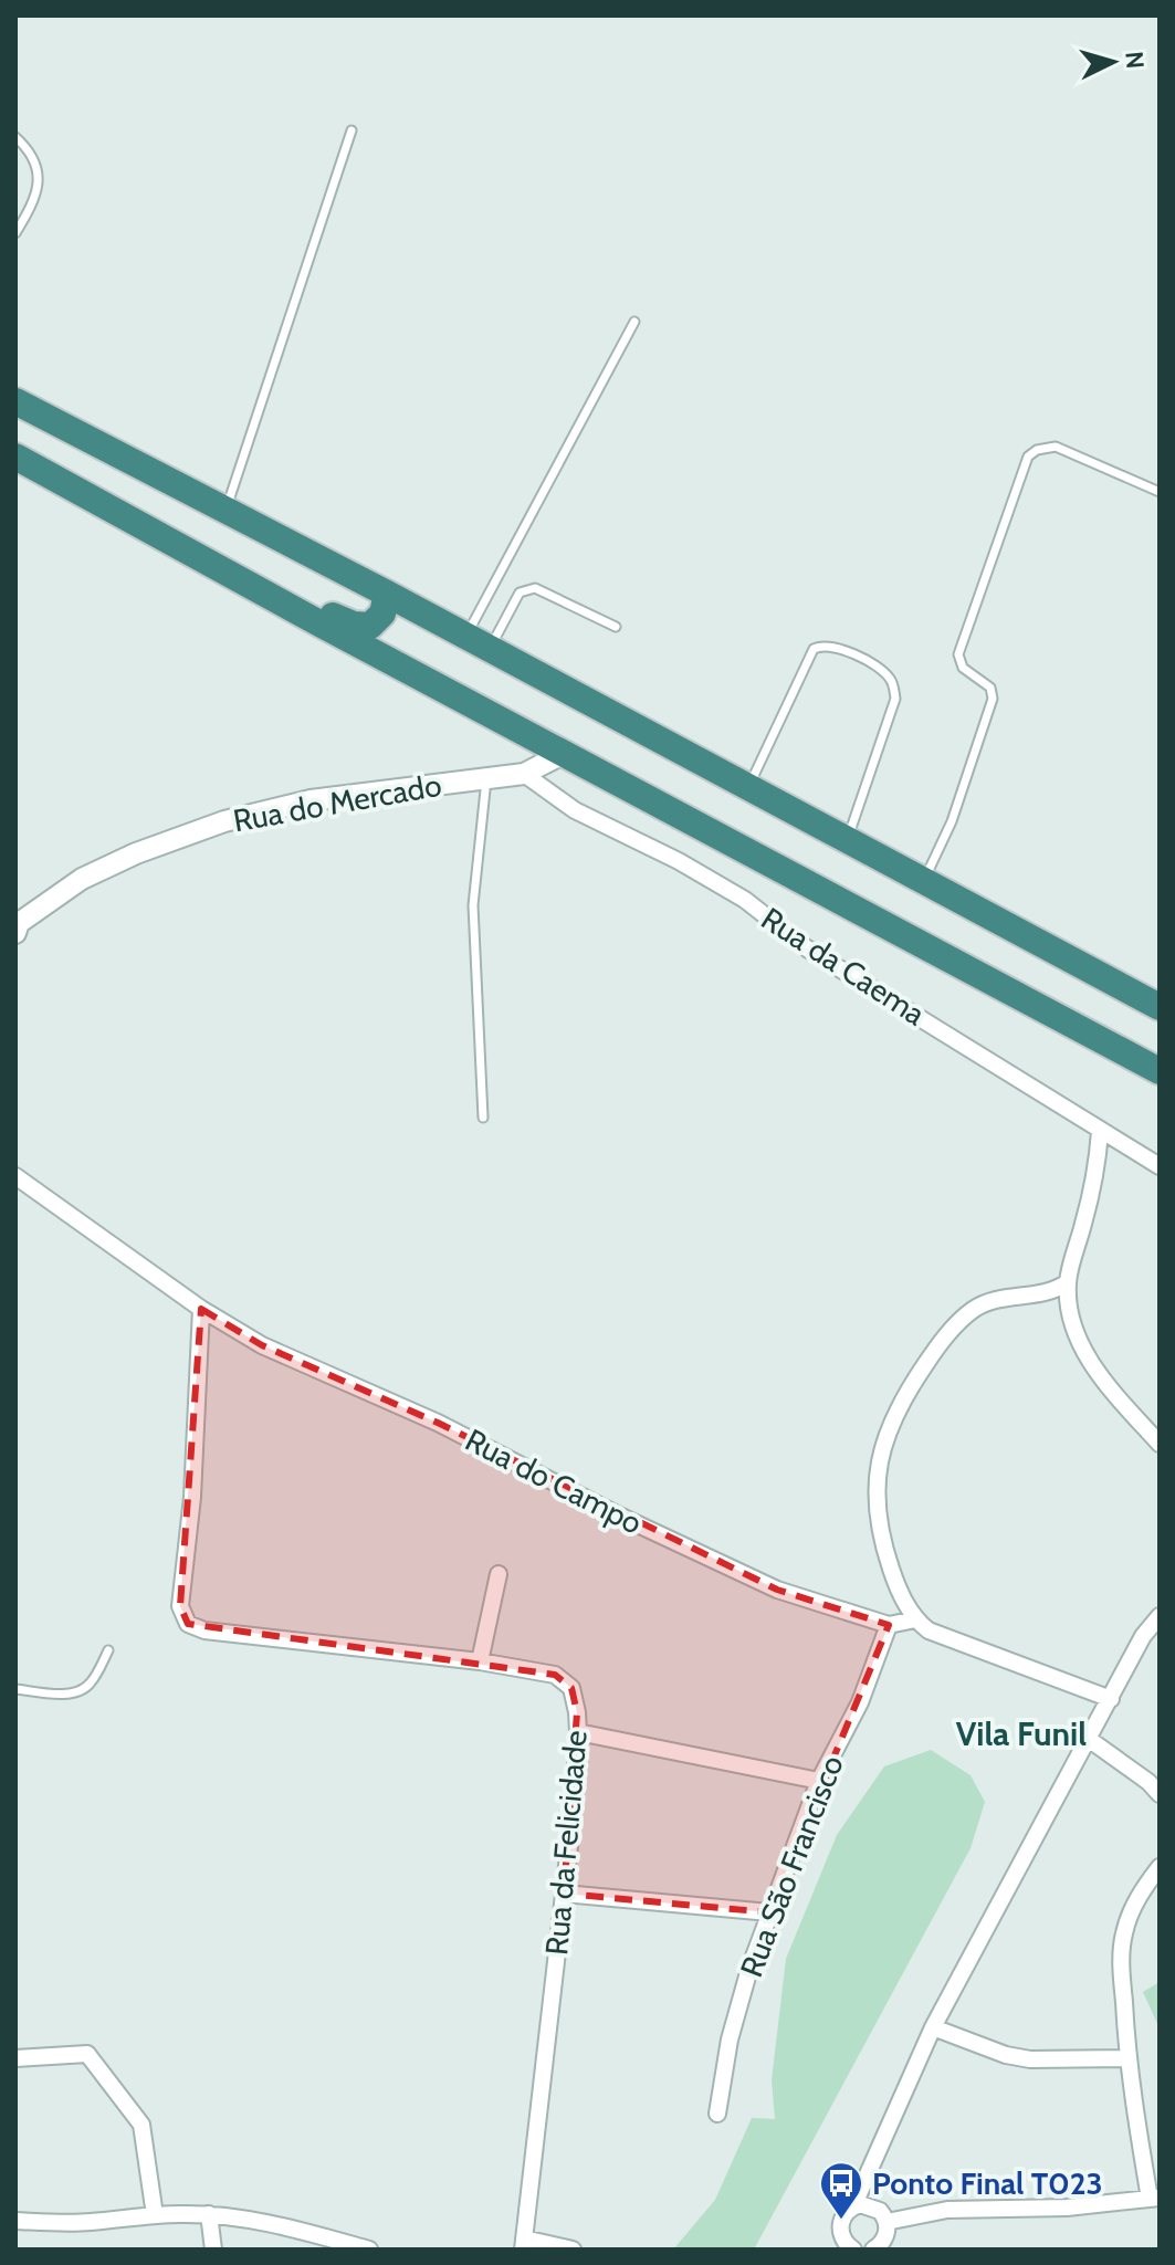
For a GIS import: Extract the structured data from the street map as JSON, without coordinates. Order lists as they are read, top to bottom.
{
  "streets": {
    "street": [
      "Rua do Mercado",
      "Rua da Caema",
      "Rua do Campo",
      "Rua da Felicidade",
      "Rua São Francisco"
    ]
  },
  "crossings": [
    ["Rua do Mercado", "Rua da Caema"],
    ["Rua do Campo", "Rua da Felicidade"],
    ["Rua do Campo", "Rua São Francisco"]
  ],
  "districts": ["Vila Funil"],
  "places": {
    "bus stop": ["Ponto Final T023"]
  },
  "north": "right"
}
